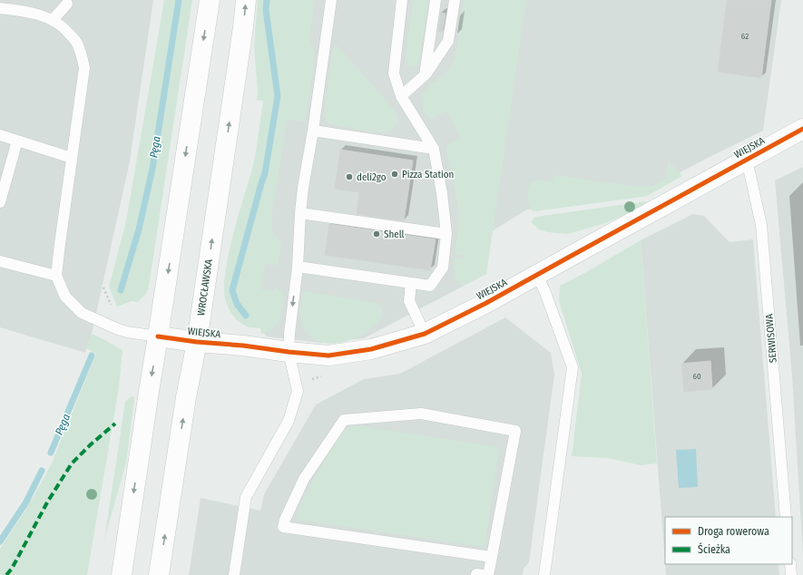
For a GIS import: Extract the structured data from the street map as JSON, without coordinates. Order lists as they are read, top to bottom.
{
  "streets": {
    "main road": ["WIEJSKA", "WROCŁAWSKA"],
    "lane": ["SERWISOWA"]
  },
  "crossings": [
    ["WIEJSKA", "WROCŁAWSKA"],
    ["WIEJSKA", "SERWISOWA"]
  ],
  "water": ["Pęga"],
  "places": ["Pizza Station", "deli2go", "Shell"],
  "house_numbers": ["62", "60"],
  "legend": ["Droga rowerowa", "Ścieżka"]
}
